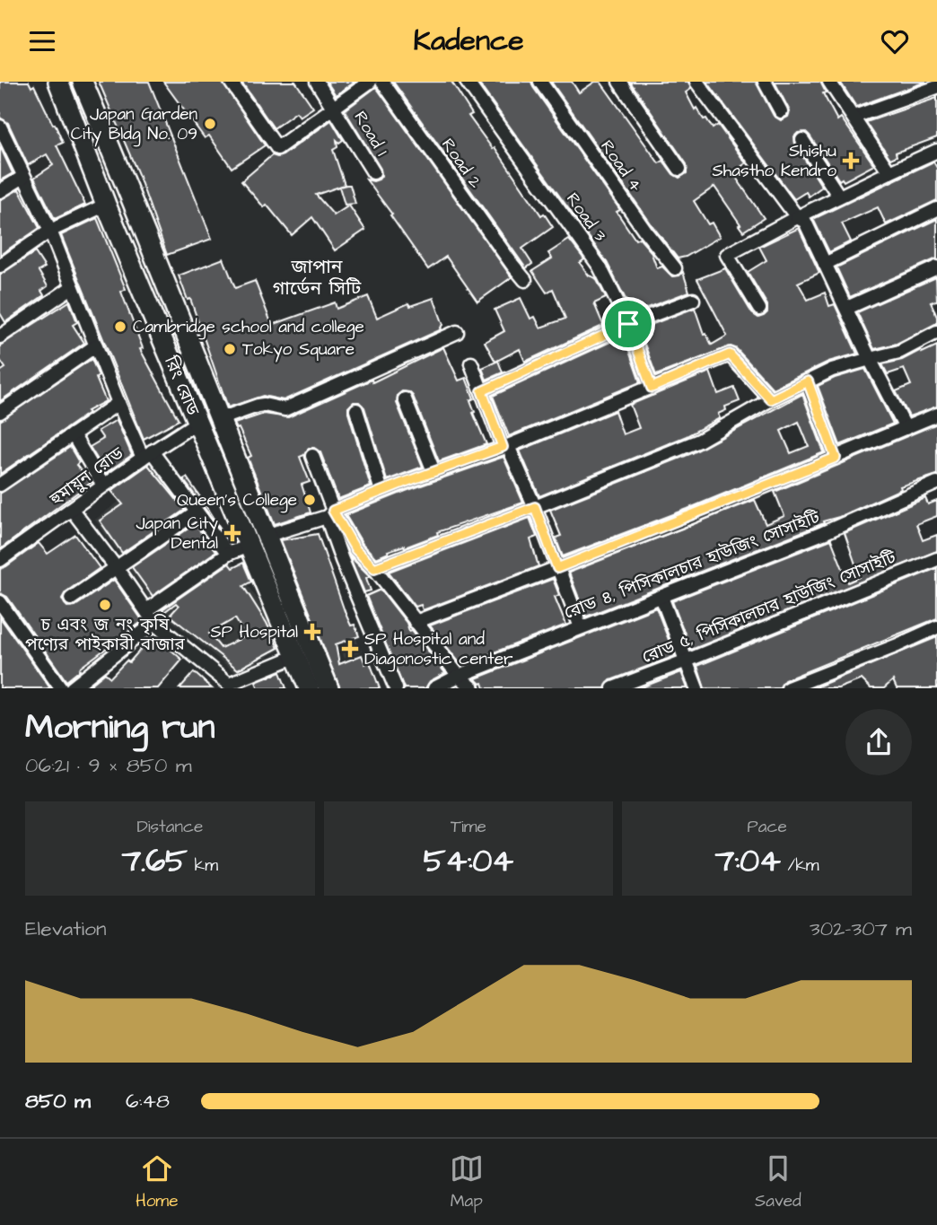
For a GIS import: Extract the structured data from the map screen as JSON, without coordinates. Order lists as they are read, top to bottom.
{
  "streets": {
    "main road": ["রিং রোড"],
    "street": [
      "Road 1",
      "Road 2",
      "Road 4",
      "Road 3",
      "হুমায়ুন রোড",
      "রোড ৪, পিসিকালচার হাউজিং সোসাইটি",
      "রোড ৫, পিসিকালচার হাউজিং সোসাইটি"
    ]
  },
  "crossings": [
    ["রিং রোড", "হুমায়ুন রোড"]
  ],
  "districts": ["জাপান গার্ডেন সিটি"],
  "places": {
    "other": [
      "Japan Garden City Bldg No. 09",
      "Cambridge school and college",
      "Tokyo Square",
      "Queen's College",
      "চ এবং জ নং কৃষি পণ্যের পাইকারী বাজার"
    ],
    "health": [
      "Shishu Shastho Kendro",
      "Japan City Dental",
      "SP Hospital",
      "SP Hospital and Diagonostic center"
    ]
  },
  "page": {
    "header": "Kadence",
    "heading": ["Morning run", "06:21 · 9 × 850 m"],
    "stats": [
      ["Distance", "7.65 km"],
      ["Time", "54:04"],
      ["Pace", "7:04 /km"]
    ],
    "chart": ["Elevation", "302–307 m"],
    "list": [
      {
        "name": "850 m",
        "note": "6:48"
      }
    ],
    "tabs": ["Home", "Map", "Saved"]
  }
}
